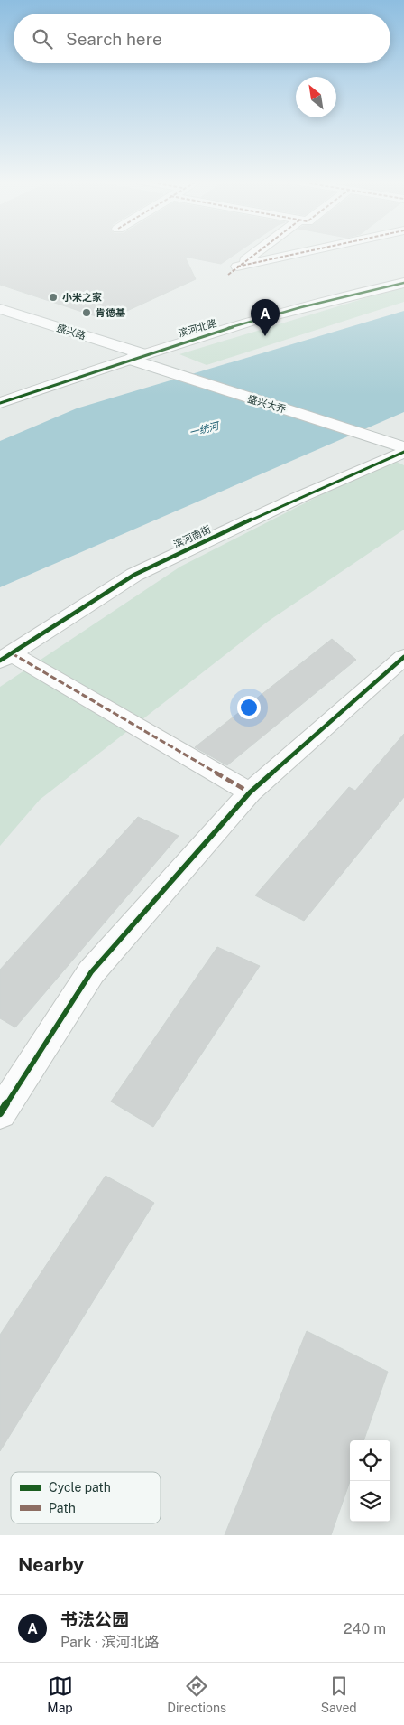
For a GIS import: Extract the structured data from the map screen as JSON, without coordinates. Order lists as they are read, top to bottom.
{
  "streets": {
    "street": [
      "滨河北路",
      "盛兴路",
      "盛兴大乔",
      "滨河南街"
    ]
  },
  "crossings": [
    ["滨河北路", "盛兴路"],
    ["滨河北路", "盛兴大乔"],
    ["盛兴路", "盛兴大乔"]
  ],
  "water": ["一统河"],
  "places": ["小米之家", "肯德基"],
  "legend": ["Cycle path", "Path"],
  "north": "top left",
  "page": {
    "search": "Search here",
    "pins": "A",
    "heading": "Nearby",
    "list": [
      {
        "mark": "A",
        "name": "书法公园",
        "note": "Park · 滨河北路",
        "value": "240 m"
      }
    ],
    "nav": ["Map", "Directions", "Saved"]
  }
}
